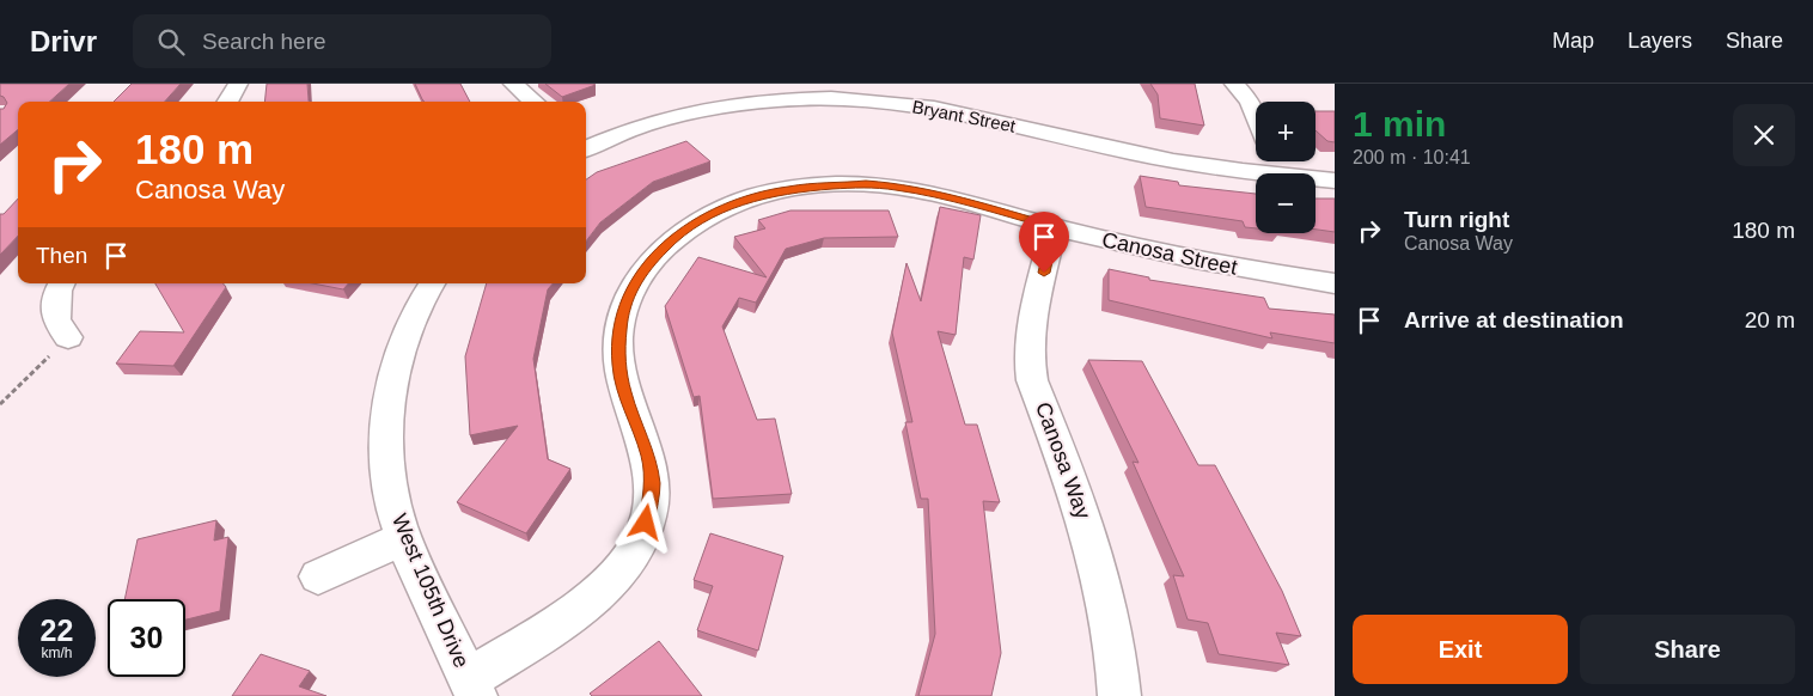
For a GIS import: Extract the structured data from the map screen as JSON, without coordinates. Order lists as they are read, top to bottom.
{
  "streets": {
    "street": [
      "Bryant Street",
      "Canosa Street",
      "Canosa Way",
      "West 105th Drive"
    ]
  },
  "crossings": [
    ["Canosa Street", "Canosa Way"],
    ["Canosa Street", "West 105th Drive"]
  ],
  "page": {
    "header": "Drivr",
    "search": "Search here",
    "nav": ["Map", "Layers", "Share"],
    "heading": ["1 min", "200 m · 10:41"],
    "map_buttons": ["+", "−"],
    "turn": ["180 m", "Canosa Way"],
    "list": [
      {
        "name": "Turn right",
        "note": "Canosa Way",
        "value": "180 m"
      },
      {
        "name": "Arrive at destination",
        "value": "20 m"
      }
    ],
    "then": "Then",
    "speed": "22 km/h",
    "limit": "30",
    "buttons": ["Exit", "Share"]
  }
}
